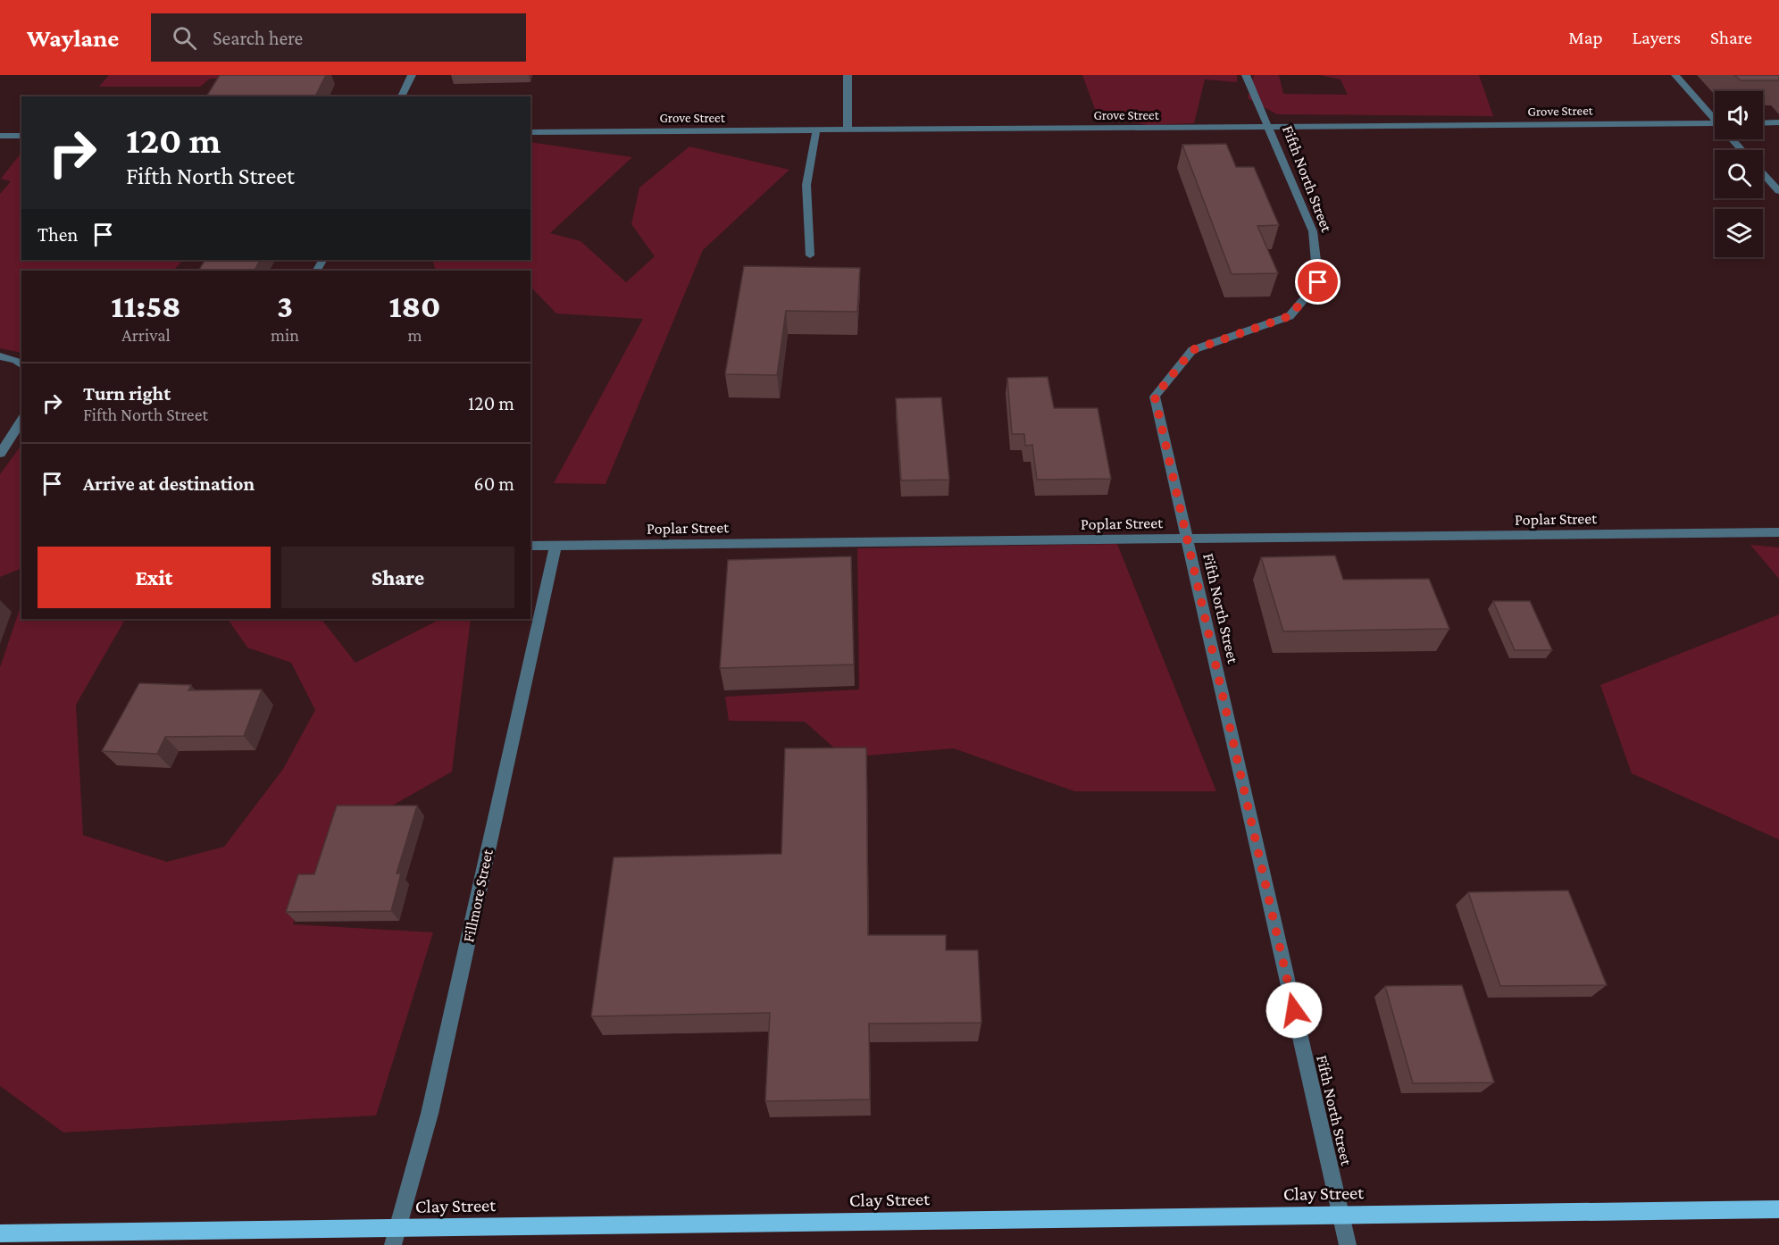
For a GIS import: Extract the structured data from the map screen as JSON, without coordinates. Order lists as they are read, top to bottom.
{
  "streets": {
    "main road": ["Clay Street"],
    "street": [
      "Grove Street",
      "Fifth North Street",
      "Poplar Street",
      "Fillmore Street"
    ]
  },
  "crossings": [
    ["Grove Street", "Fifth North Street"],
    ["Fifth North Street", "Poplar Street"],
    ["Fifth North Street", "Clay Street"],
    ["Poplar Street", "Fillmore Street"],
    ["Fillmore Street", "Clay Street"]
  ],
  "page": {
    "header": "Waylane",
    "search": "Search here",
    "nav": ["Map", "Layers", "Share"],
    "turn": ["120 m", "Fifth North Street"],
    "then": "Then",
    "eta": [
      "11:58",
      "Arrival",
      "3",
      "min",
      "180",
      "m"
    ],
    "list": [
      {
        "name": "Turn right",
        "note": "Fifth North Street",
        "value": "120 m"
      },
      {
        "name": "Arrive at destination",
        "value": "60 m"
      }
    ],
    "buttons": ["Exit", "Share"]
  }
}
